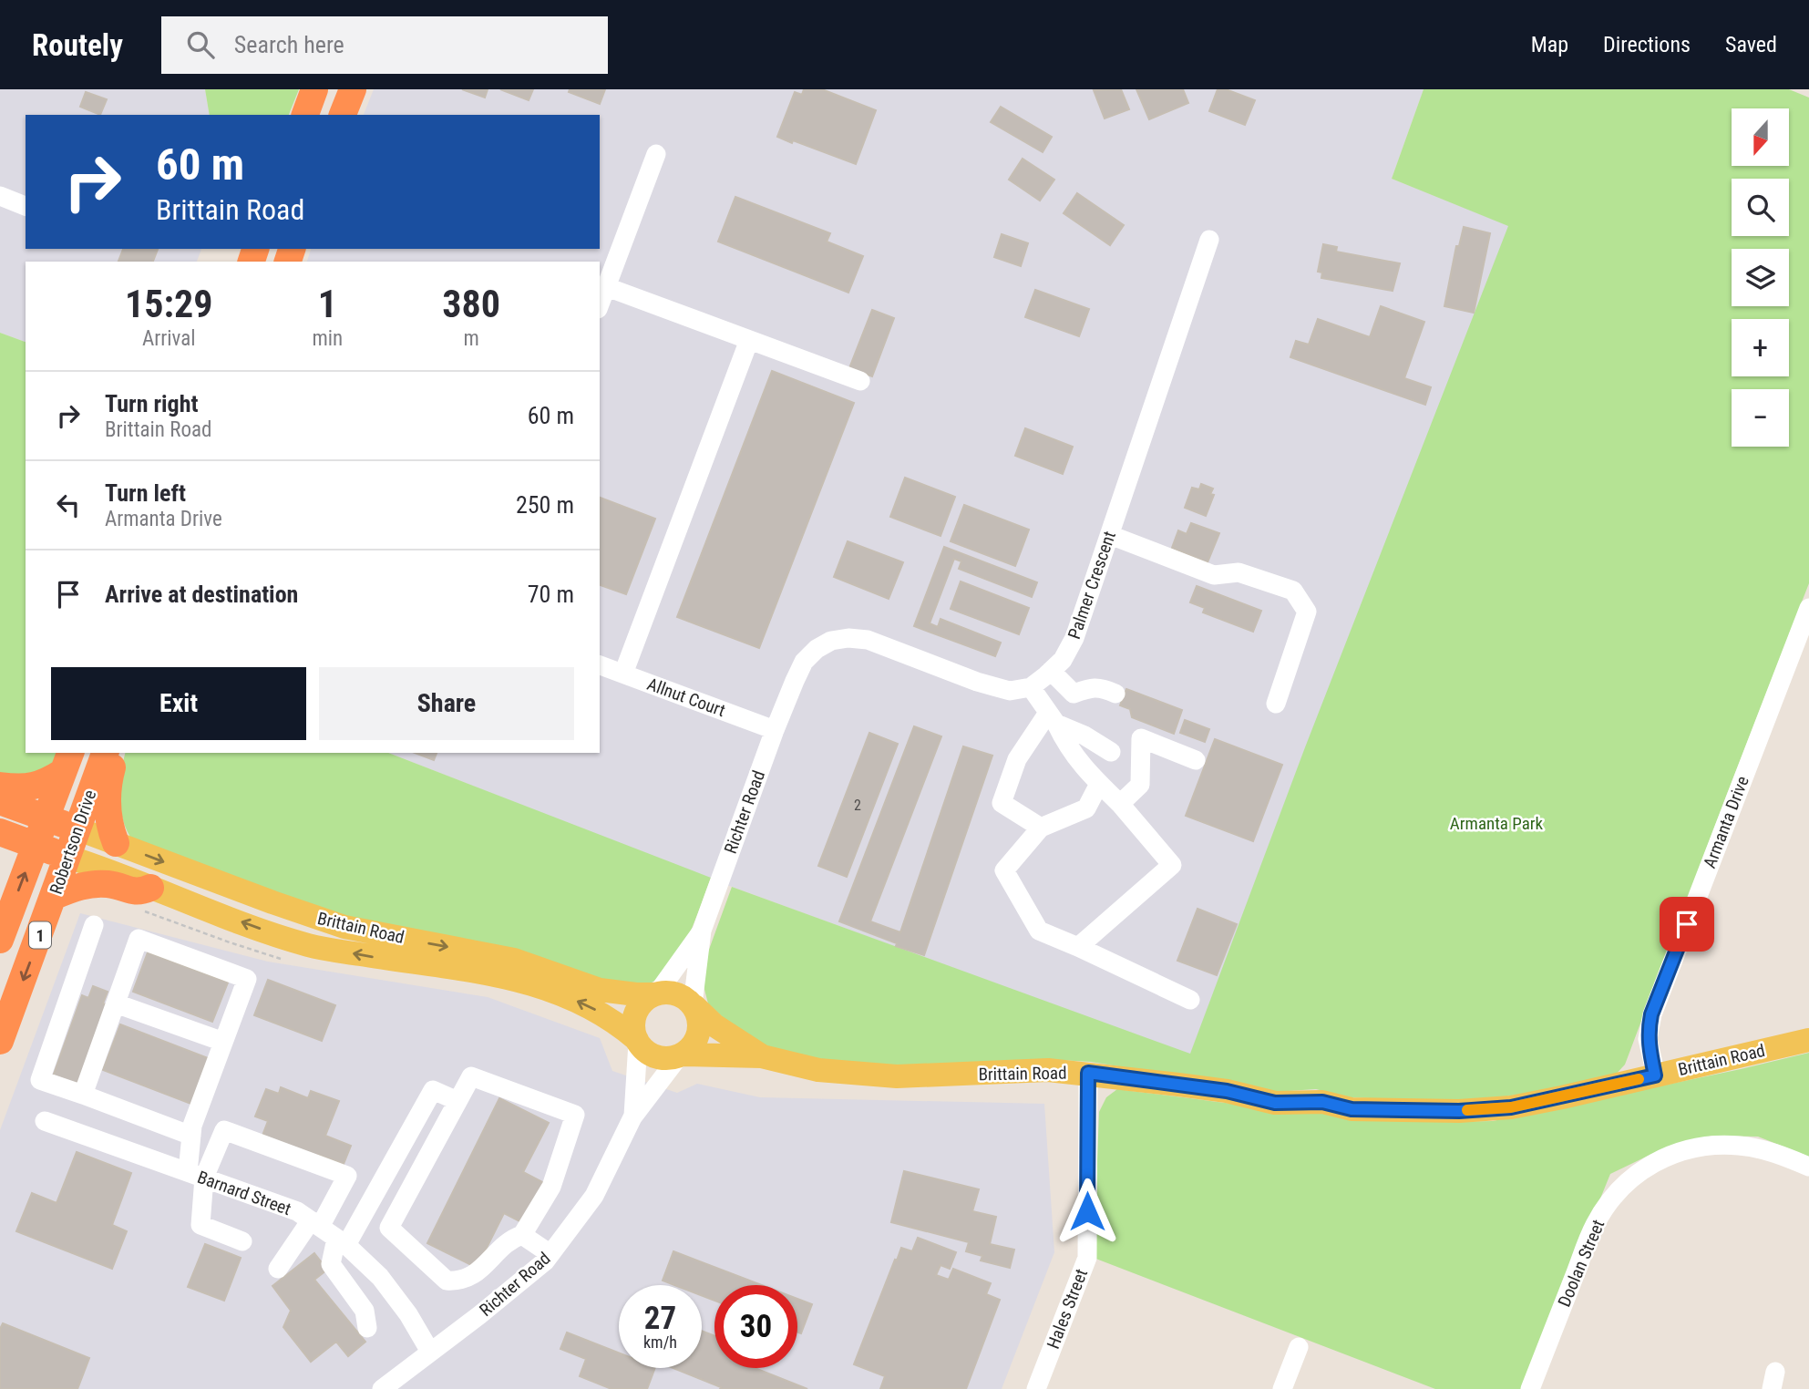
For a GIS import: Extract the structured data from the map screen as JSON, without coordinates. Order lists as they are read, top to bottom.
{
  "streets": {
    "highway": ["Robertson Drive", "1"],
    "main road": ["Brittain Road"],
    "street": [
      "Palmer Crescent",
      "Allnut Court",
      "Richter Road",
      "Armanta Drive",
      "Barnard Street",
      "Doolan Street",
      "Hales Street"
    ]
  },
  "crossings": [
    ["Allnut Court", "Richter Road"],
    ["Richter Road", "Brittain Road"],
    ["Richter Road", "Barnard Street"],
    ["Armanta Drive", "Brittain Road"],
    ["Robertson Drive", "Brittain Road"],
    ["Robertson Drive", "1"],
    ["Brittain Road", "Hales Street"]
  ],
  "parks": ["Armanta Park"],
  "house_numbers": ["2"],
  "north": "bottom",
  "page": {
    "header": "Routely",
    "search": "Search here",
    "nav": ["Map", "Directions", "Saved"],
    "map_buttons": ["+", "−"],
    "turn": ["60 m", "Brittain Road"],
    "eta": [
      "15:29",
      "Arrival",
      "1",
      "min",
      "380",
      "m"
    ],
    "list": [
      {
        "name": "Turn right",
        "note": "Brittain Road",
        "value": "60 m"
      },
      {
        "name": "Turn left",
        "note": "Armanta Drive",
        "value": "250 m"
      },
      {
        "name": "Arrive at destination",
        "value": "70 m"
      }
    ],
    "buttons": ["Exit", "Share"],
    "speed": "27 km/h",
    "limit": "30"
  }
}
